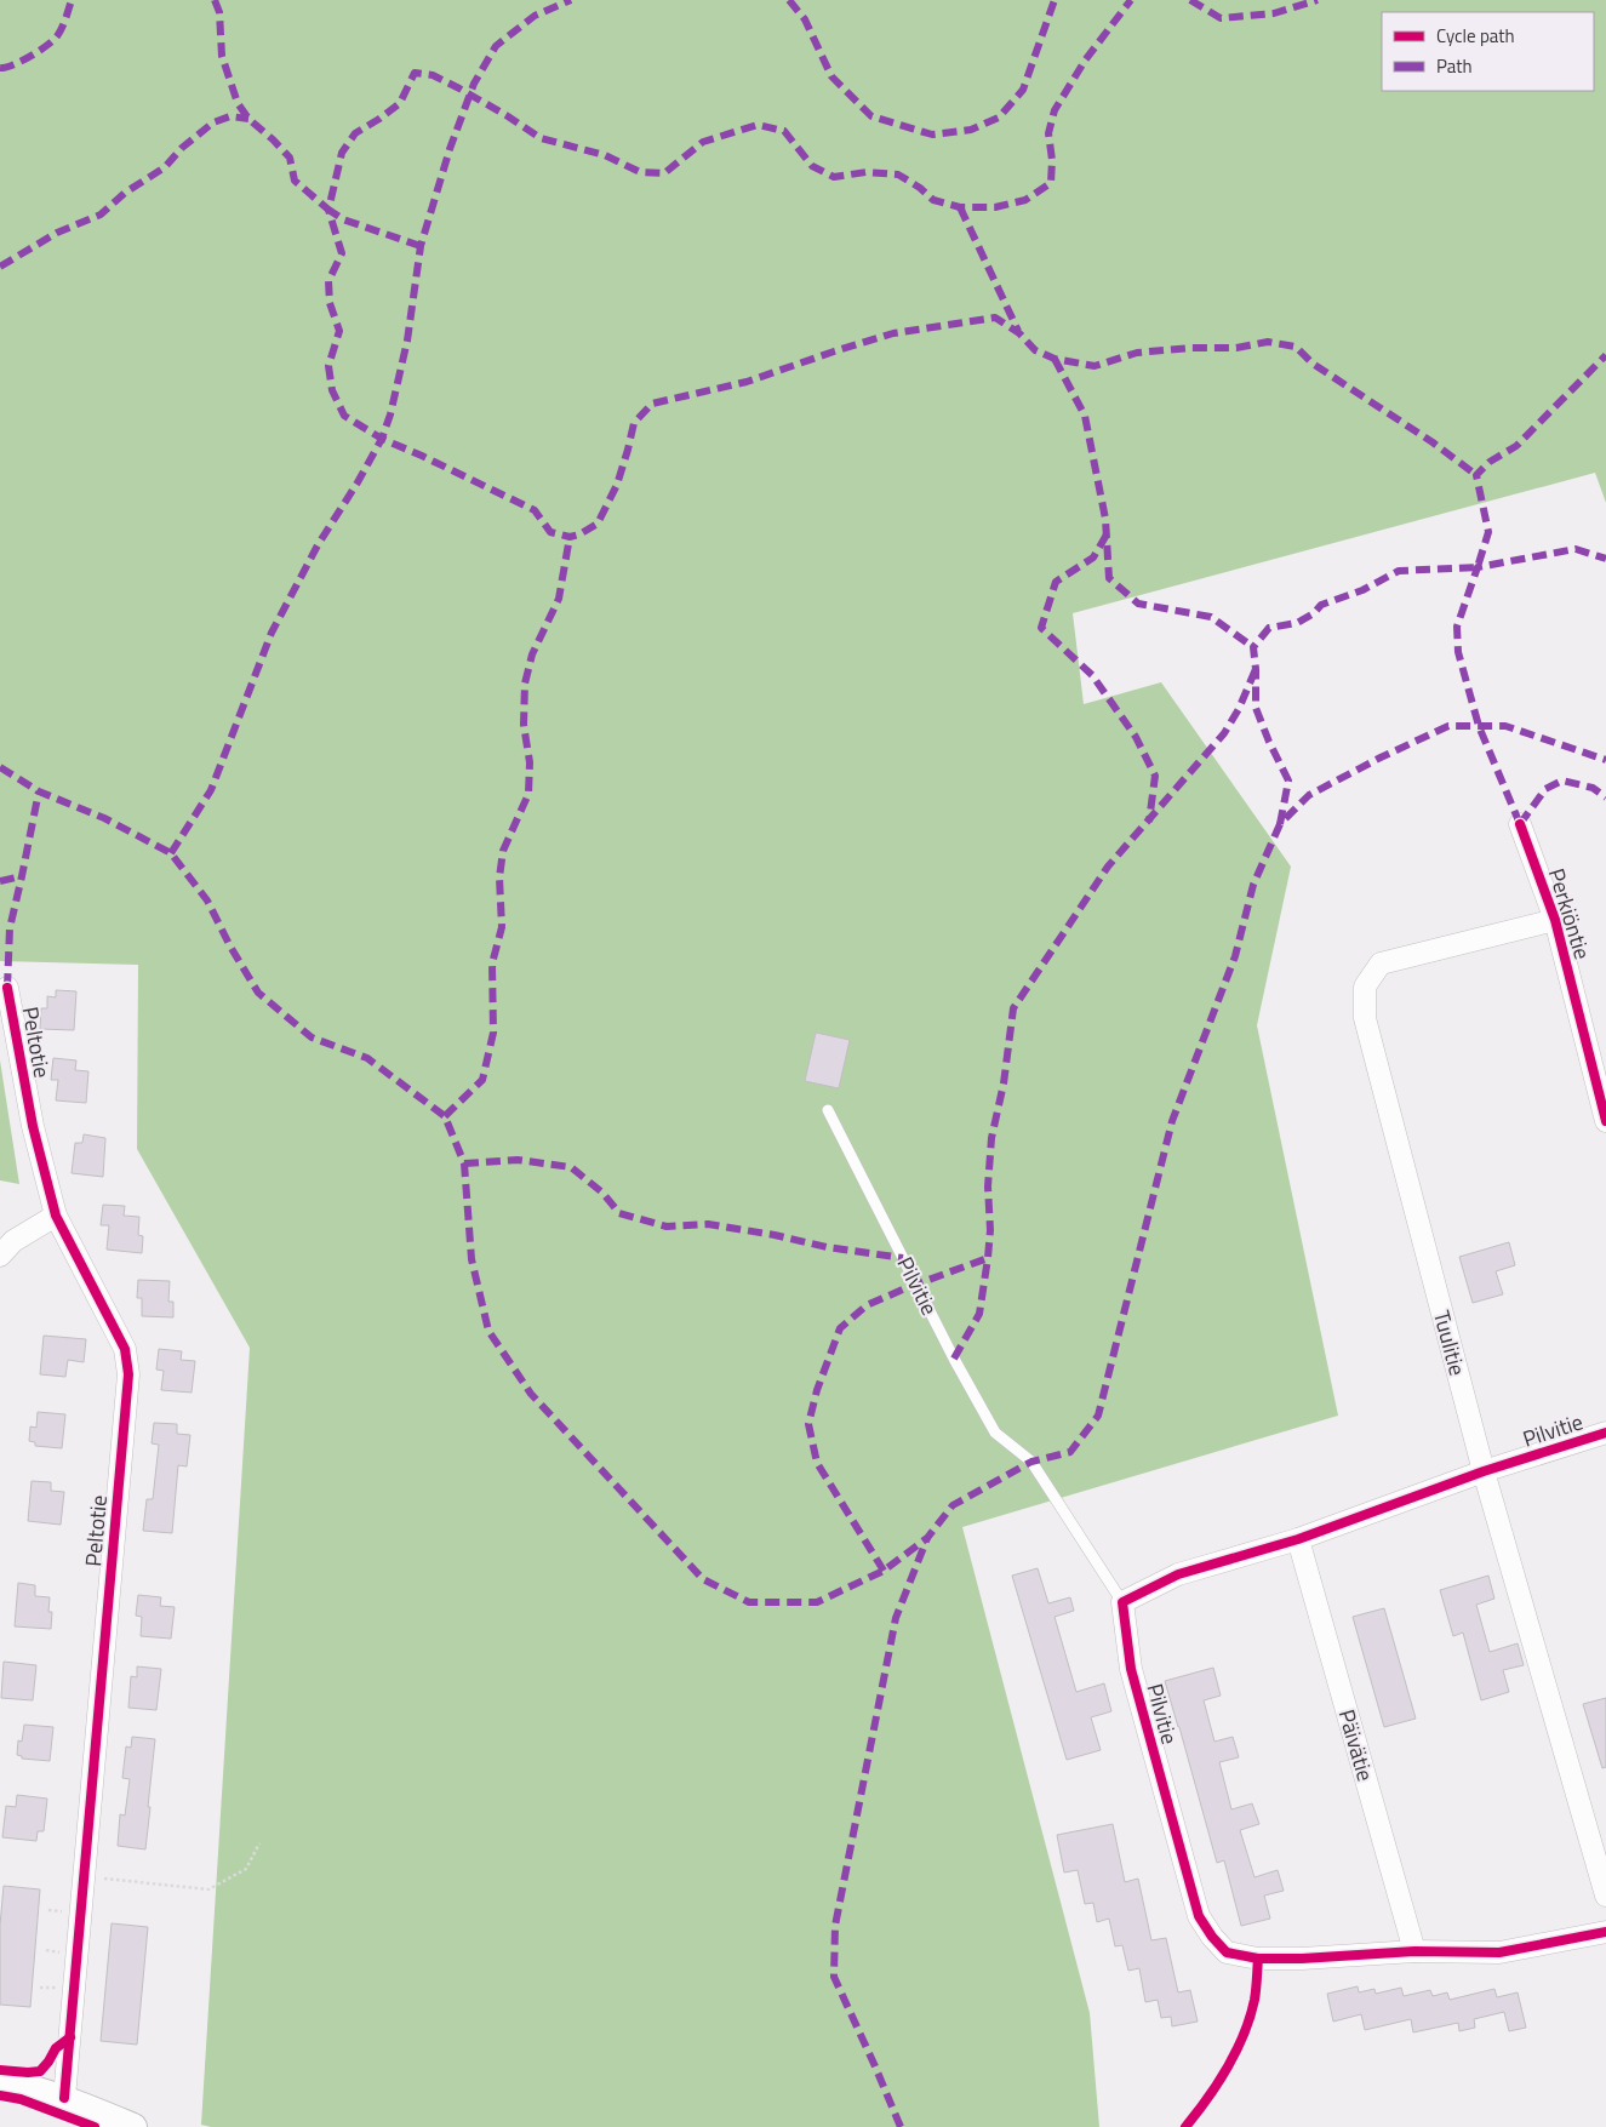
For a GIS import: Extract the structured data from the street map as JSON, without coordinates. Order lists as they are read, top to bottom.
{
  "streets": {
    "street": [
      "Perkiöntie",
      "Peltotie",
      "Pilvitie",
      "Tuulitie",
      "Päivätie"
    ]
  },
  "crossings": [
    ["Perkiöntie", "Tuulitie"],
    ["Pilvitie", "Tuulitie"],
    ["Pilvitie", "Päivätie"]
  ],
  "legend": ["Cycle path", "Path"]
}
